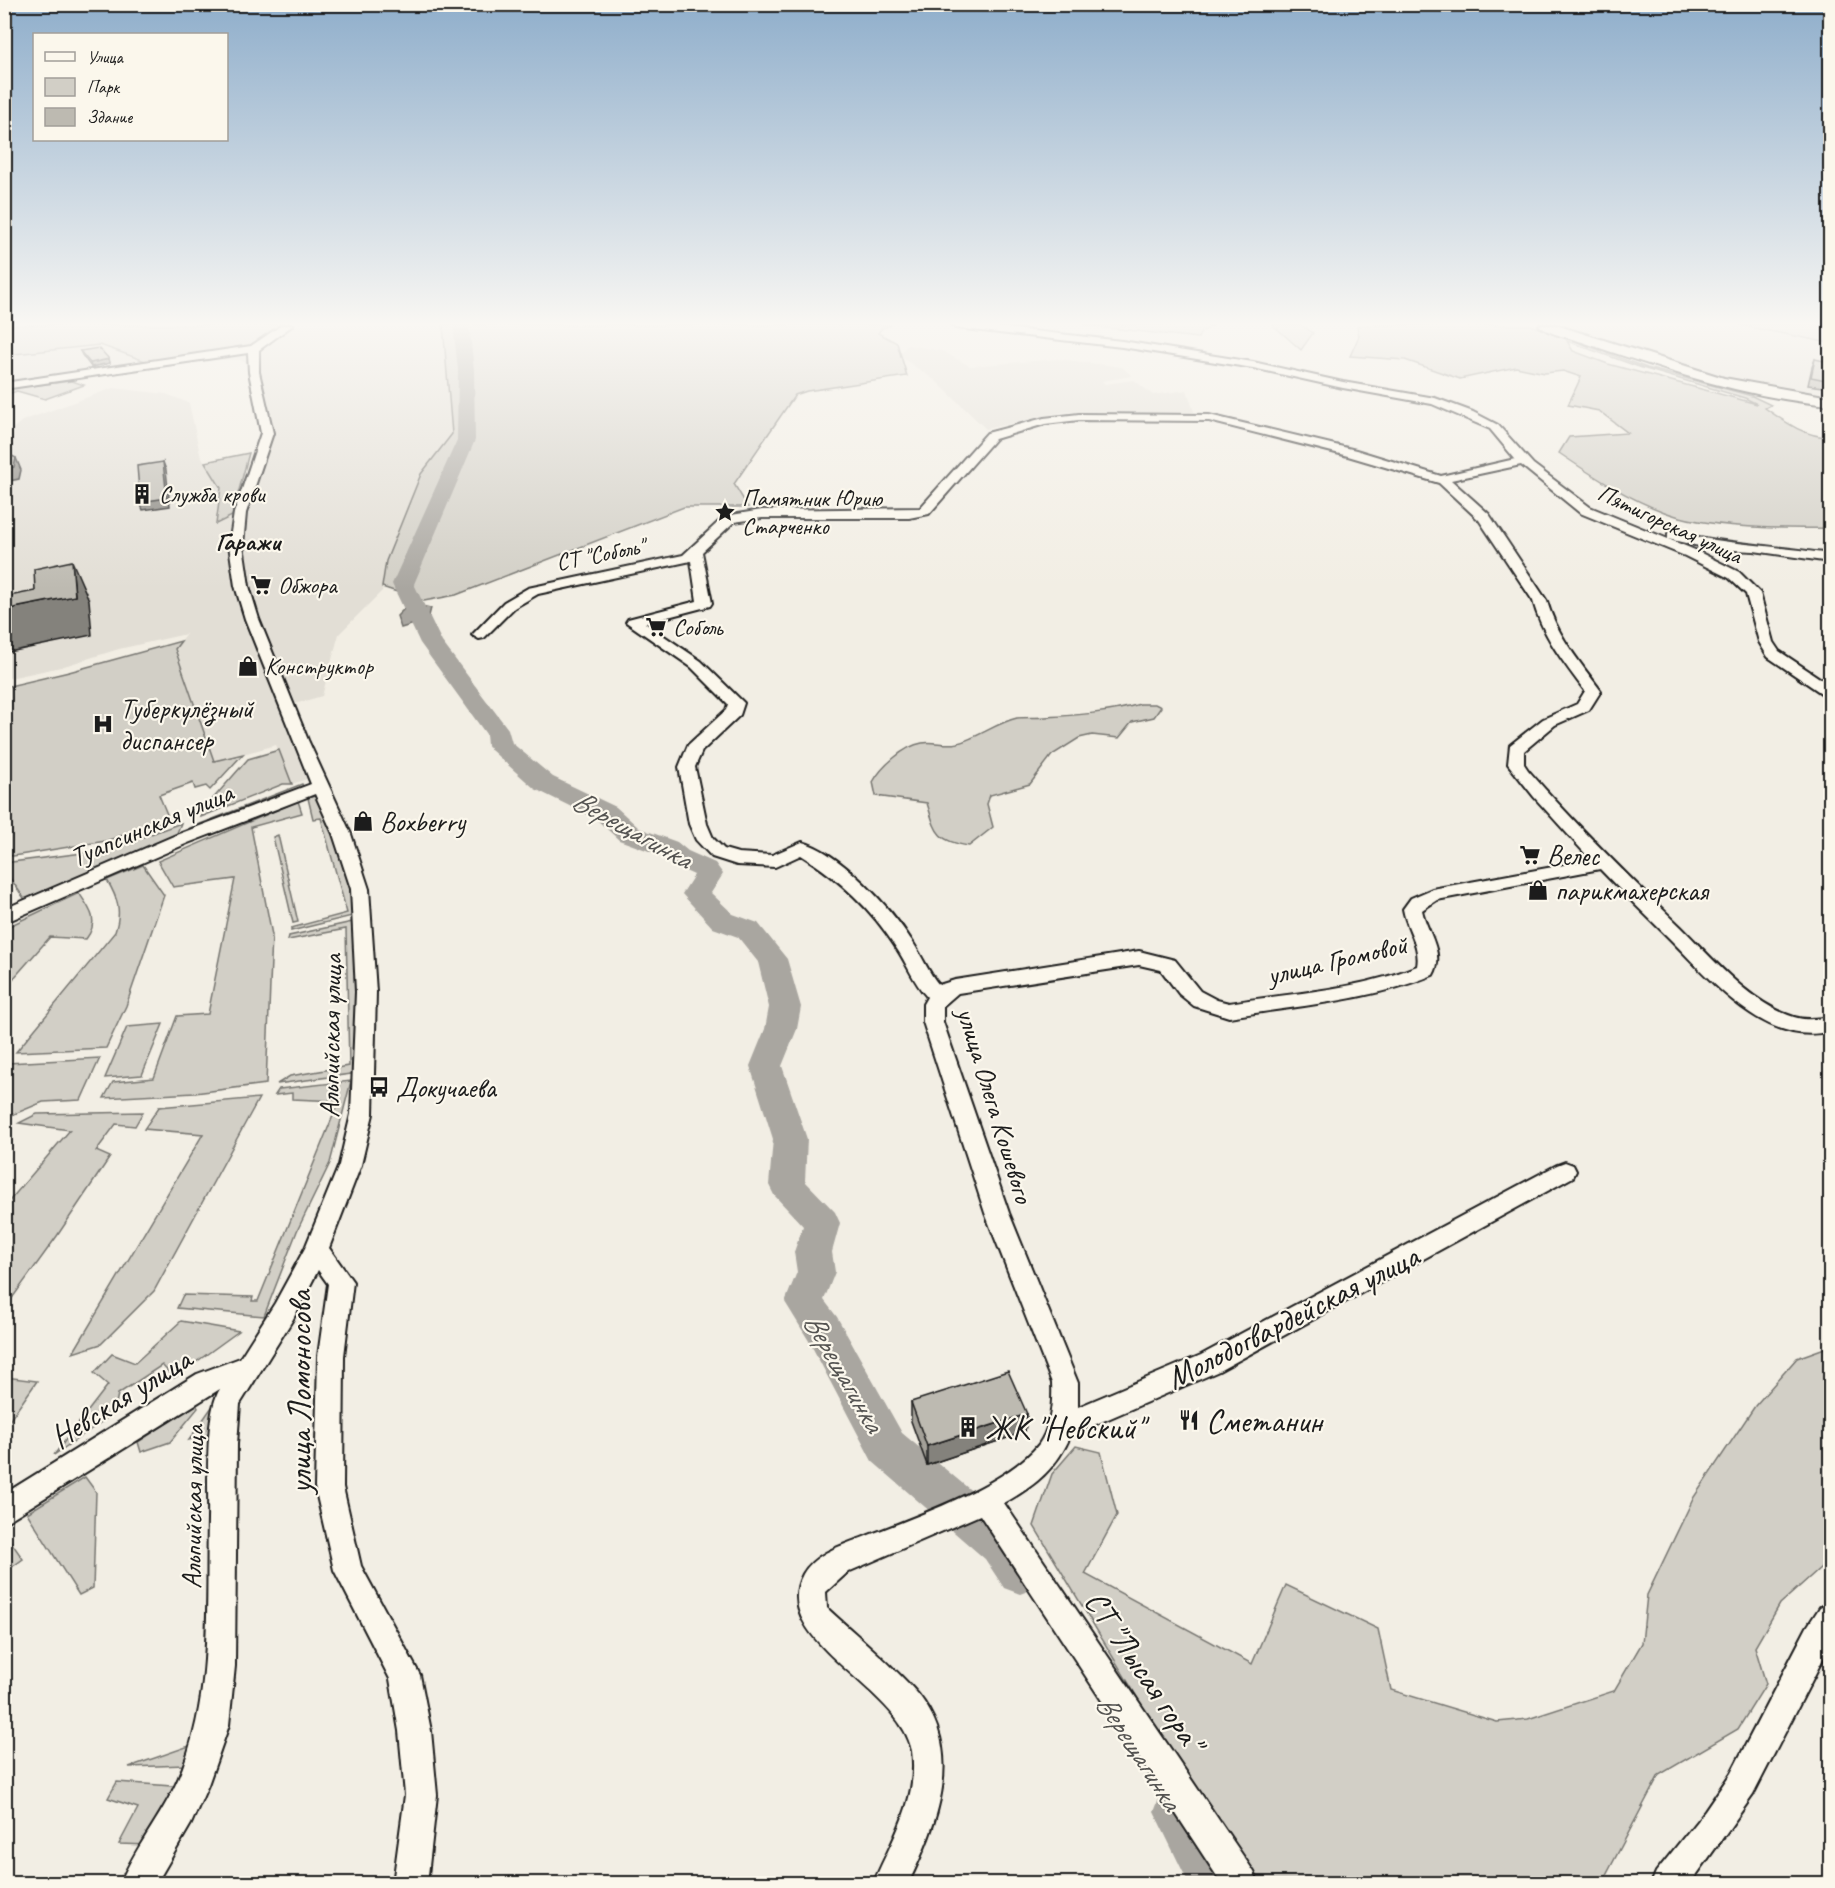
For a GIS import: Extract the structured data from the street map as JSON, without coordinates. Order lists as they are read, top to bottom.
{
  "streets": {
    "street": [
      "Пятигорская улица",
      "СТ \"Соболь\"",
      "Туапсинская улица",
      "улица Громовой",
      "Альпийская улица",
      "улица Олега Кошевого",
      "Молодогвардейская улица",
      "улица Ломоносова",
      "Невская улица",
      "СТ \"Лысая гора\""
    ]
  },
  "crossings": [
    ["СТ \"Соболь\"", "улица Олега Кошевого"],
    ["Туапсинская улица", "Альпийская улица"],
    ["улица Громовой", "улица Олега Кошевого"],
    ["Альпийская улица", "улица Ломоносова"],
    ["Альпийская улица", "Невская улица"],
    ["улица Олега Кошевого", "Молодогвардейская улица"]
  ],
  "districts": ["Гаражи"],
  "water": ["Верещагинка"],
  "places": {
    "building": ["Служба крови", "ЖК \"Невский\""],
    "place": ["Памятник Юрию Старченко"],
    "supermarket": ["Обжора", "Соболь", "Велес"],
    "shop": ["Конструктор", "Boxberry", "парикмахерская"],
    "hospital": ["Туберкулёзный диспансер"],
    "bus stop": ["Докучаева"],
    "restaurant": ["Сметанин"]
  },
  "legend": ["Улица", "Парк", "Здание"]
}
